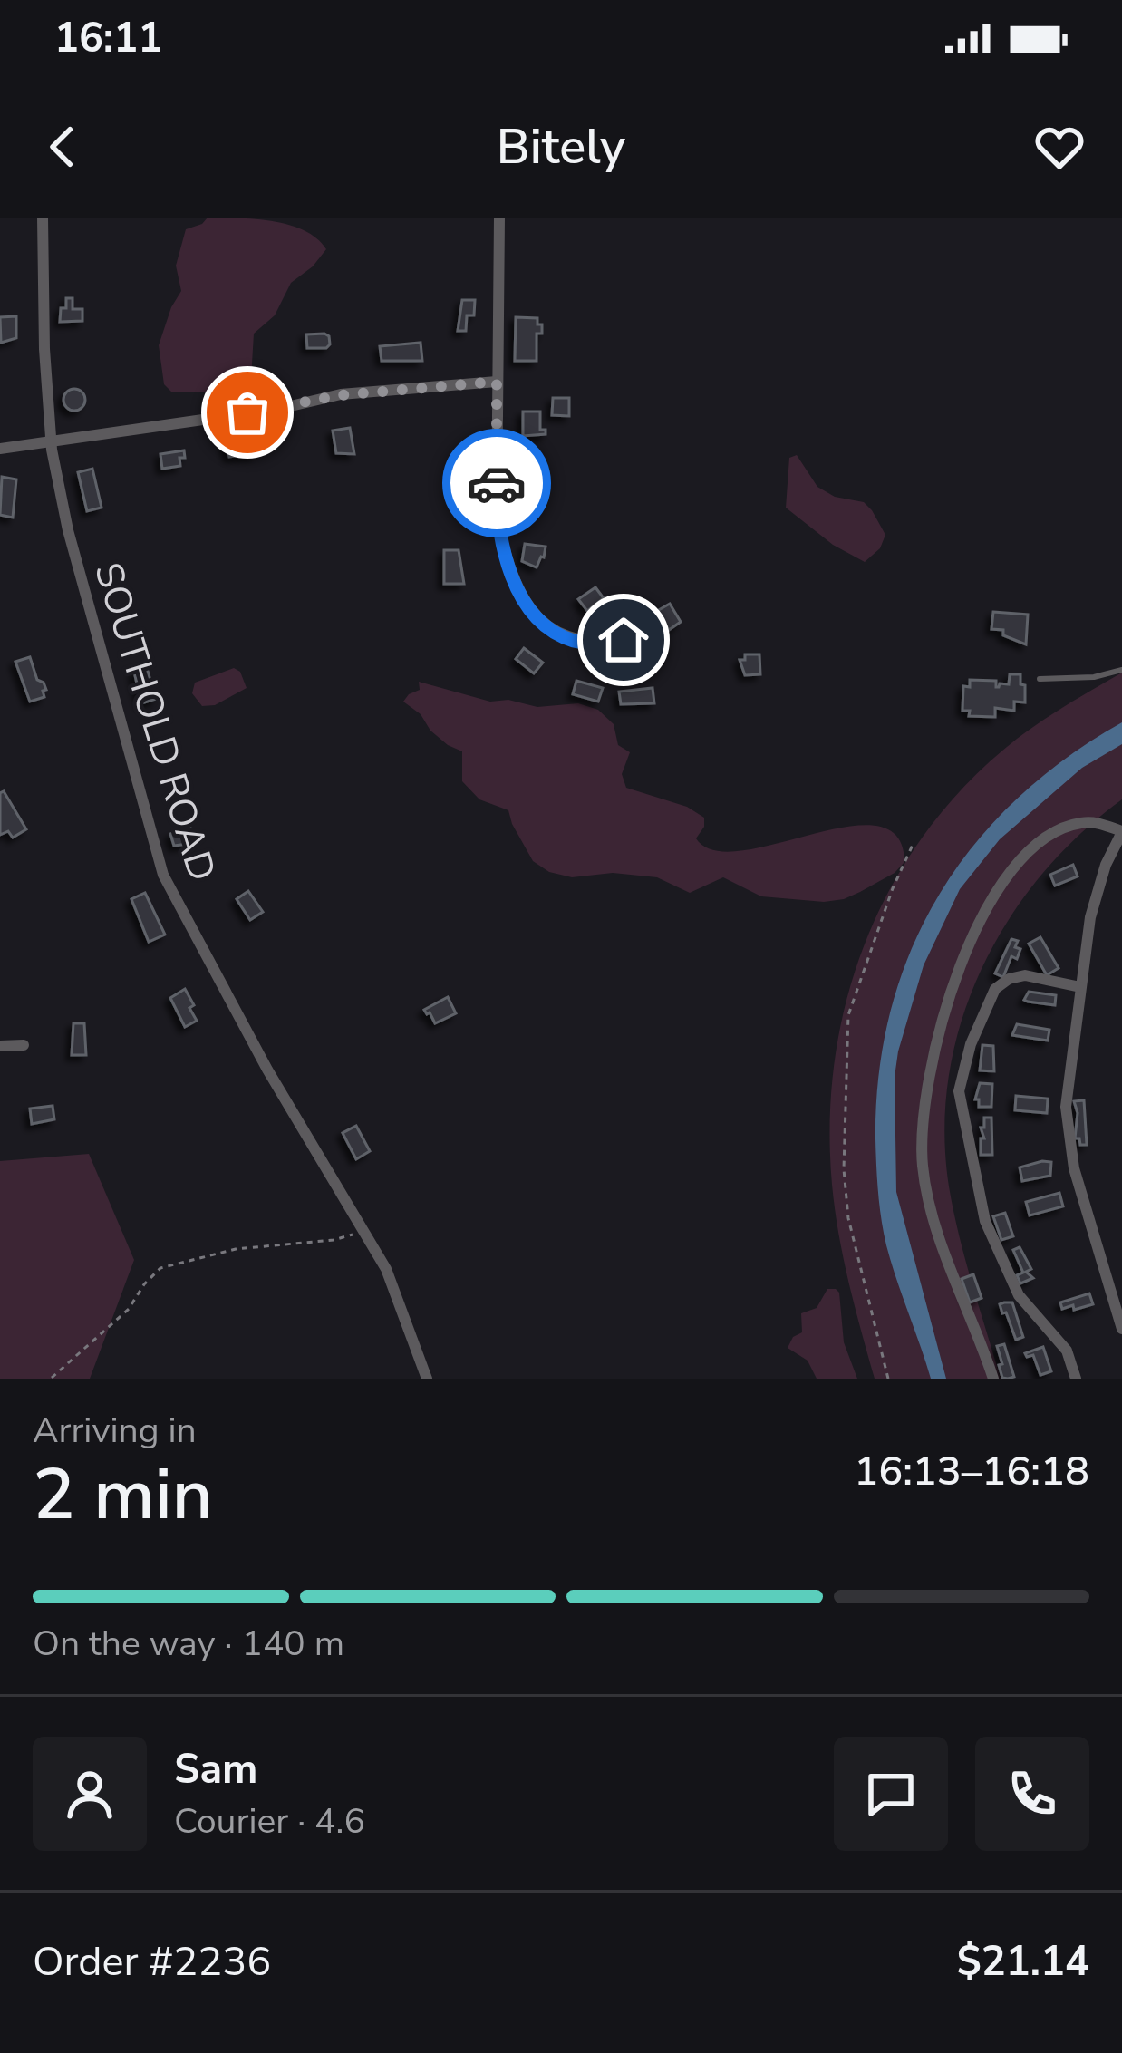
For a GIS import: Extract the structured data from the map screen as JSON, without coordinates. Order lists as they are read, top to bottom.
{
  "streets": {
    "street": ["SOUTHOLD ROAD"]
  },
  "page": {
    "status": "16:11",
    "header": "Bitely",
    "heading": ["2 min", "Arriving in", "16:13–16:18"],
    "panel": [
      "Sam",
      "Courier · 4.6",
      "Order #2236",
      "$21.14"
    ],
    "bar": "On the way · 140 m"
  }
}
